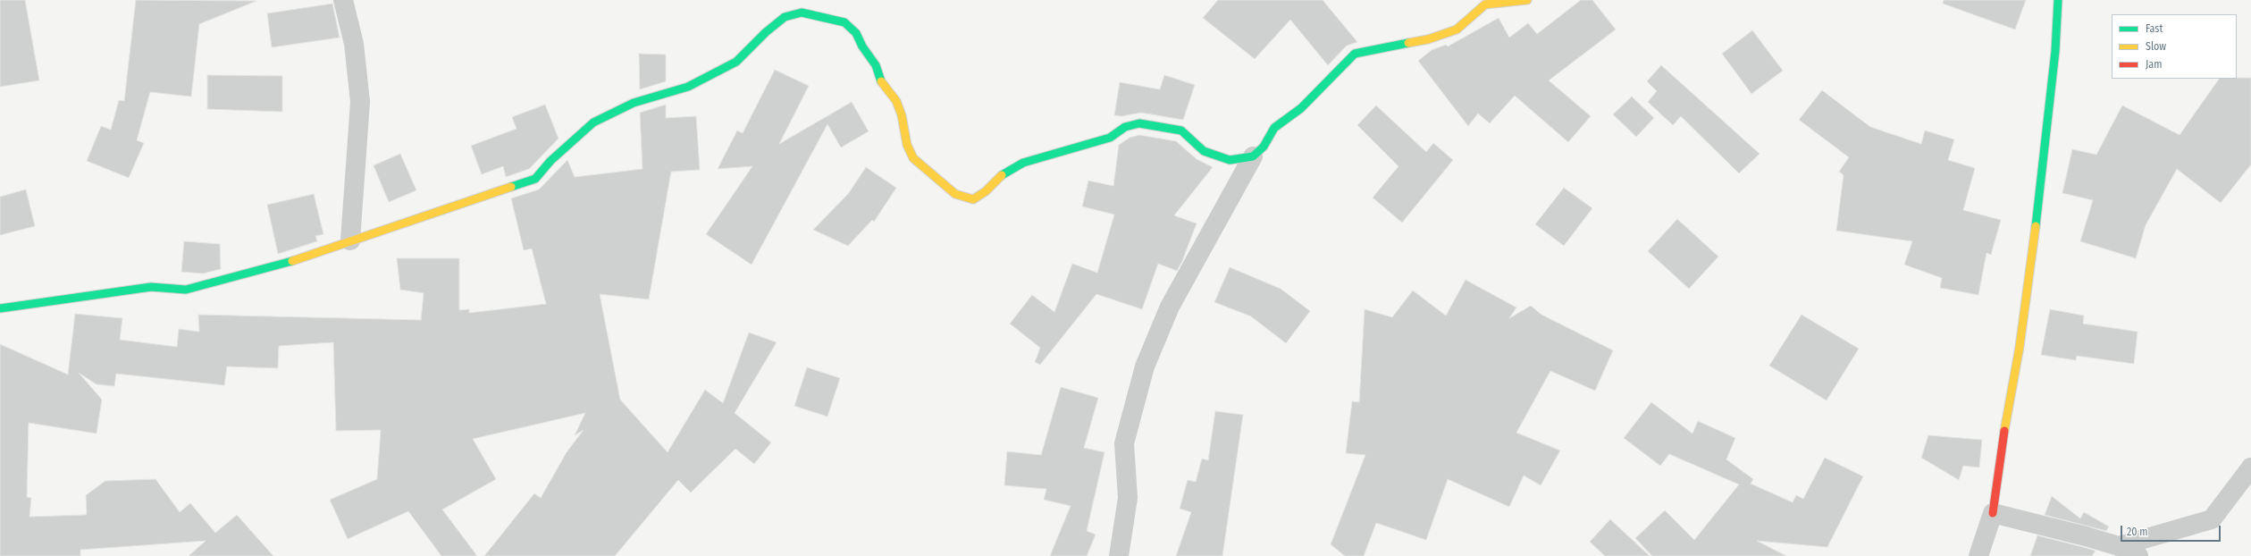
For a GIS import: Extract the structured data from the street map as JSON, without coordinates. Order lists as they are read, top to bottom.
{
  "legend": ["Fast", "Slow", "Jam"],
  "scale_bar": "20 m"
}
